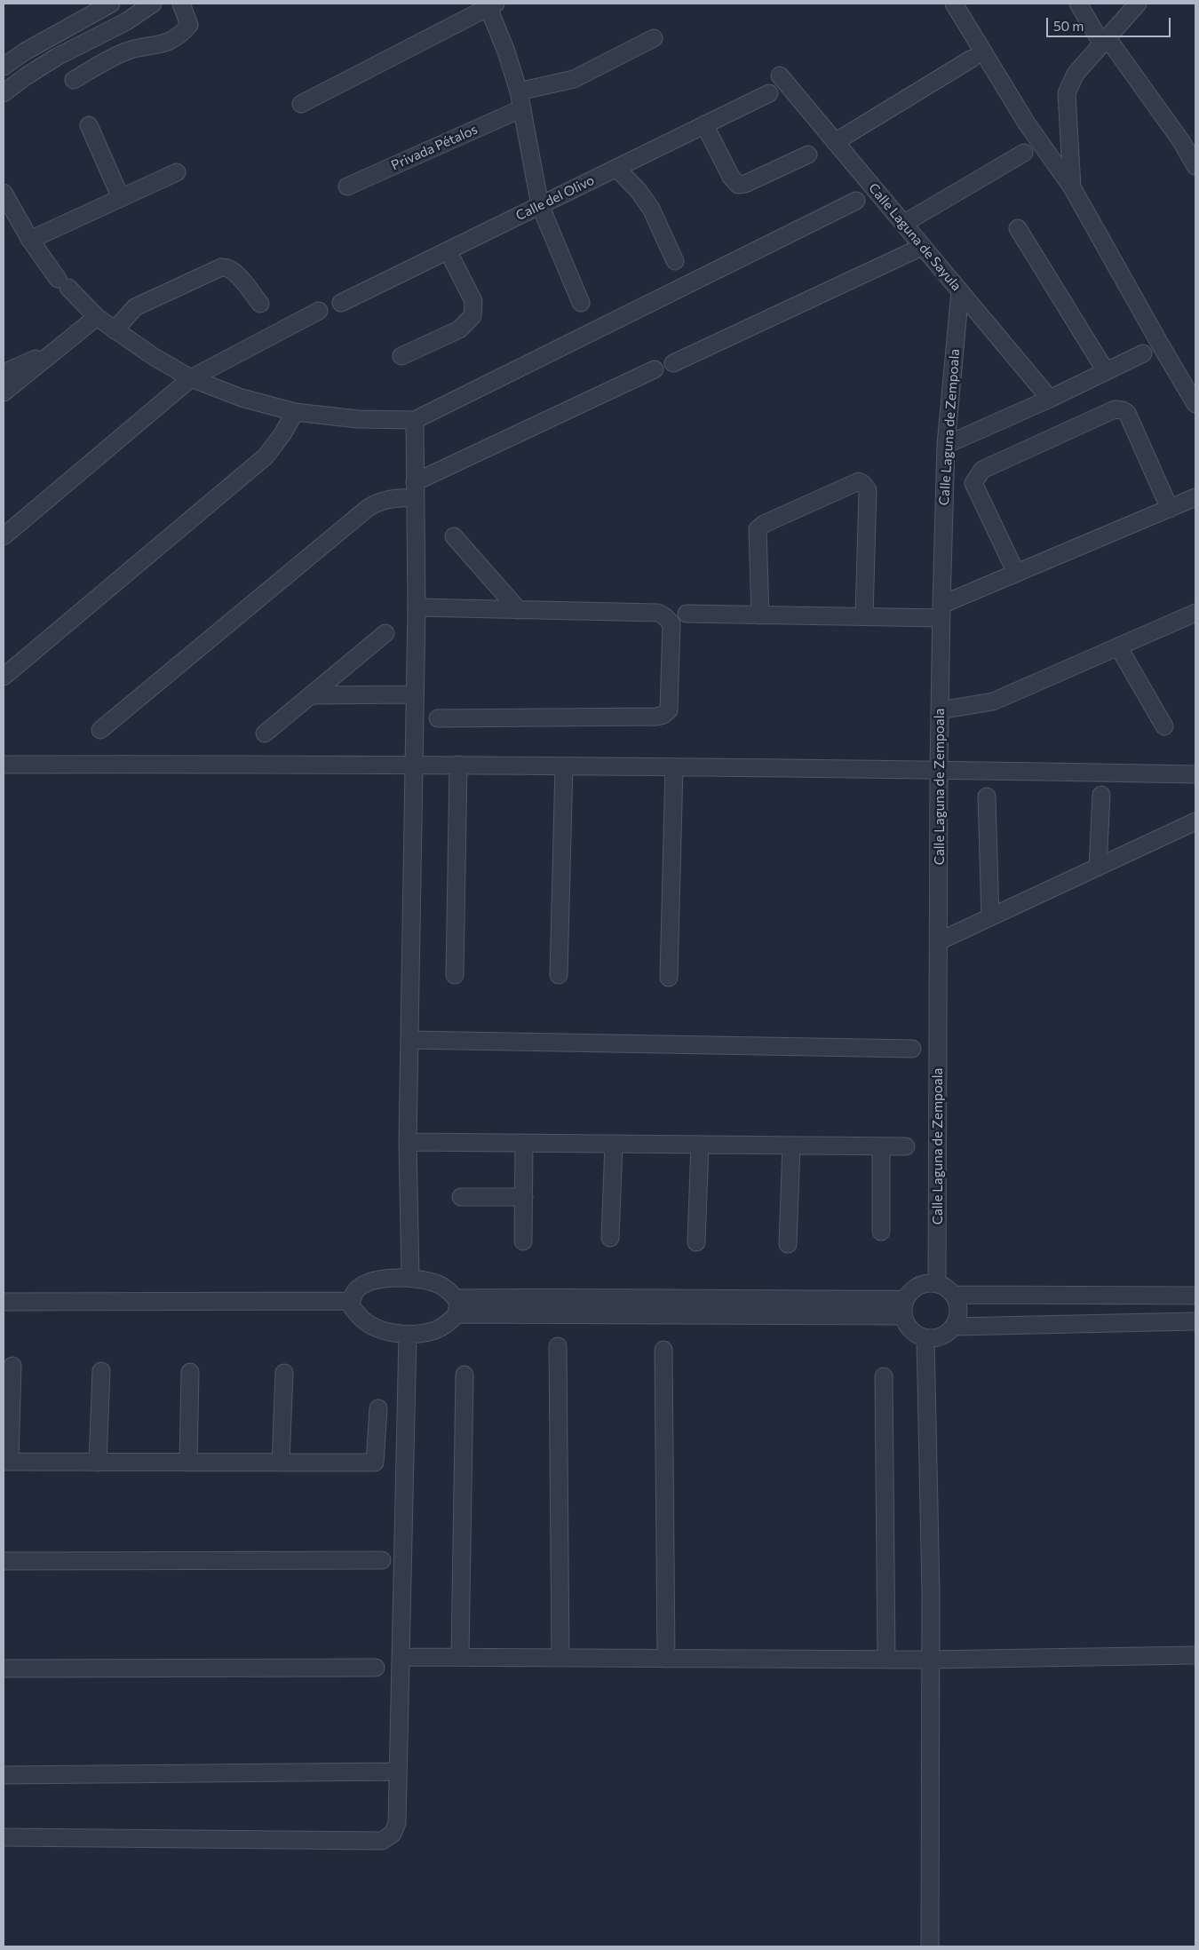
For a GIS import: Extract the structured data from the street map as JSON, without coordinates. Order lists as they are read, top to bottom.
{
  "streets": {
    "street": [
      "Privada Pétalos",
      "Calle del Olivo",
      "Calle Laguna de Sayula",
      "Calle Laguna de Zempoala"
    ]
  },
  "crossings": [
    ["Calle Laguna de Sayula", "Calle Laguna de Zempoala"]
  ],
  "scale_bar": "50 m"
}
